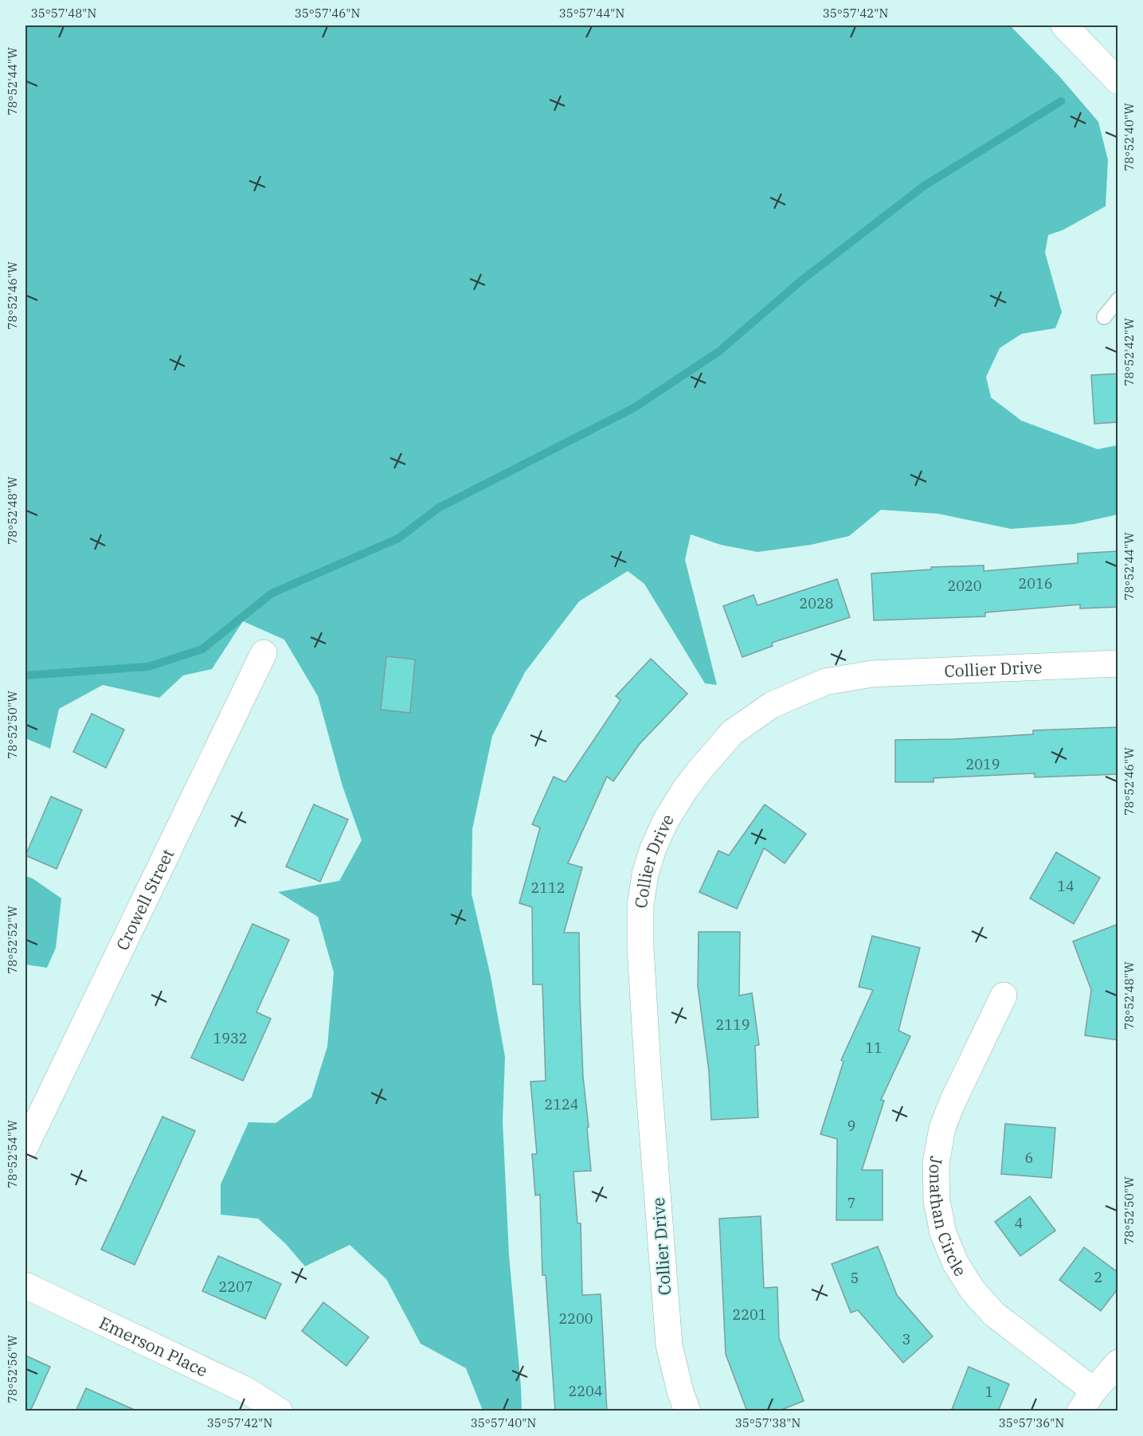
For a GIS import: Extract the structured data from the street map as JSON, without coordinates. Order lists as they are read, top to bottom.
{
  "streets": {
    "street": [
      "Collier Drive",
      "Crowell Street",
      "Jonathan Circle",
      "Emerson Place"
    ]
  },
  "house_numbers": [
    "2016",
    "2020",
    "2028",
    "2019",
    "14",
    "2112",
    "2119",
    "1932",
    "11",
    "2124",
    "9",
    "6",
    "7",
    "4",
    "2",
    "5",
    "2207",
    "2201",
    "2200",
    "3",
    "2204",
    "1"
  ],
  "coordinates": [
    "35°57'48\"N",
    "35°57'46\"N",
    "35°57'44\"N",
    "35°57'42\"N",
    "78°52'44\"W",
    "78°52'40\"W",
    "78°52'46\"W",
    "78°52'42\"W",
    "78°52'48\"W",
    "78°52'50\"W",
    "78°52'52\"W",
    "78°52'54\"W",
    "78°52'56\"W",
    "35°57'40\"N",
    "35°57'38\"N",
    "35°57'36\"N"
  ]
}
